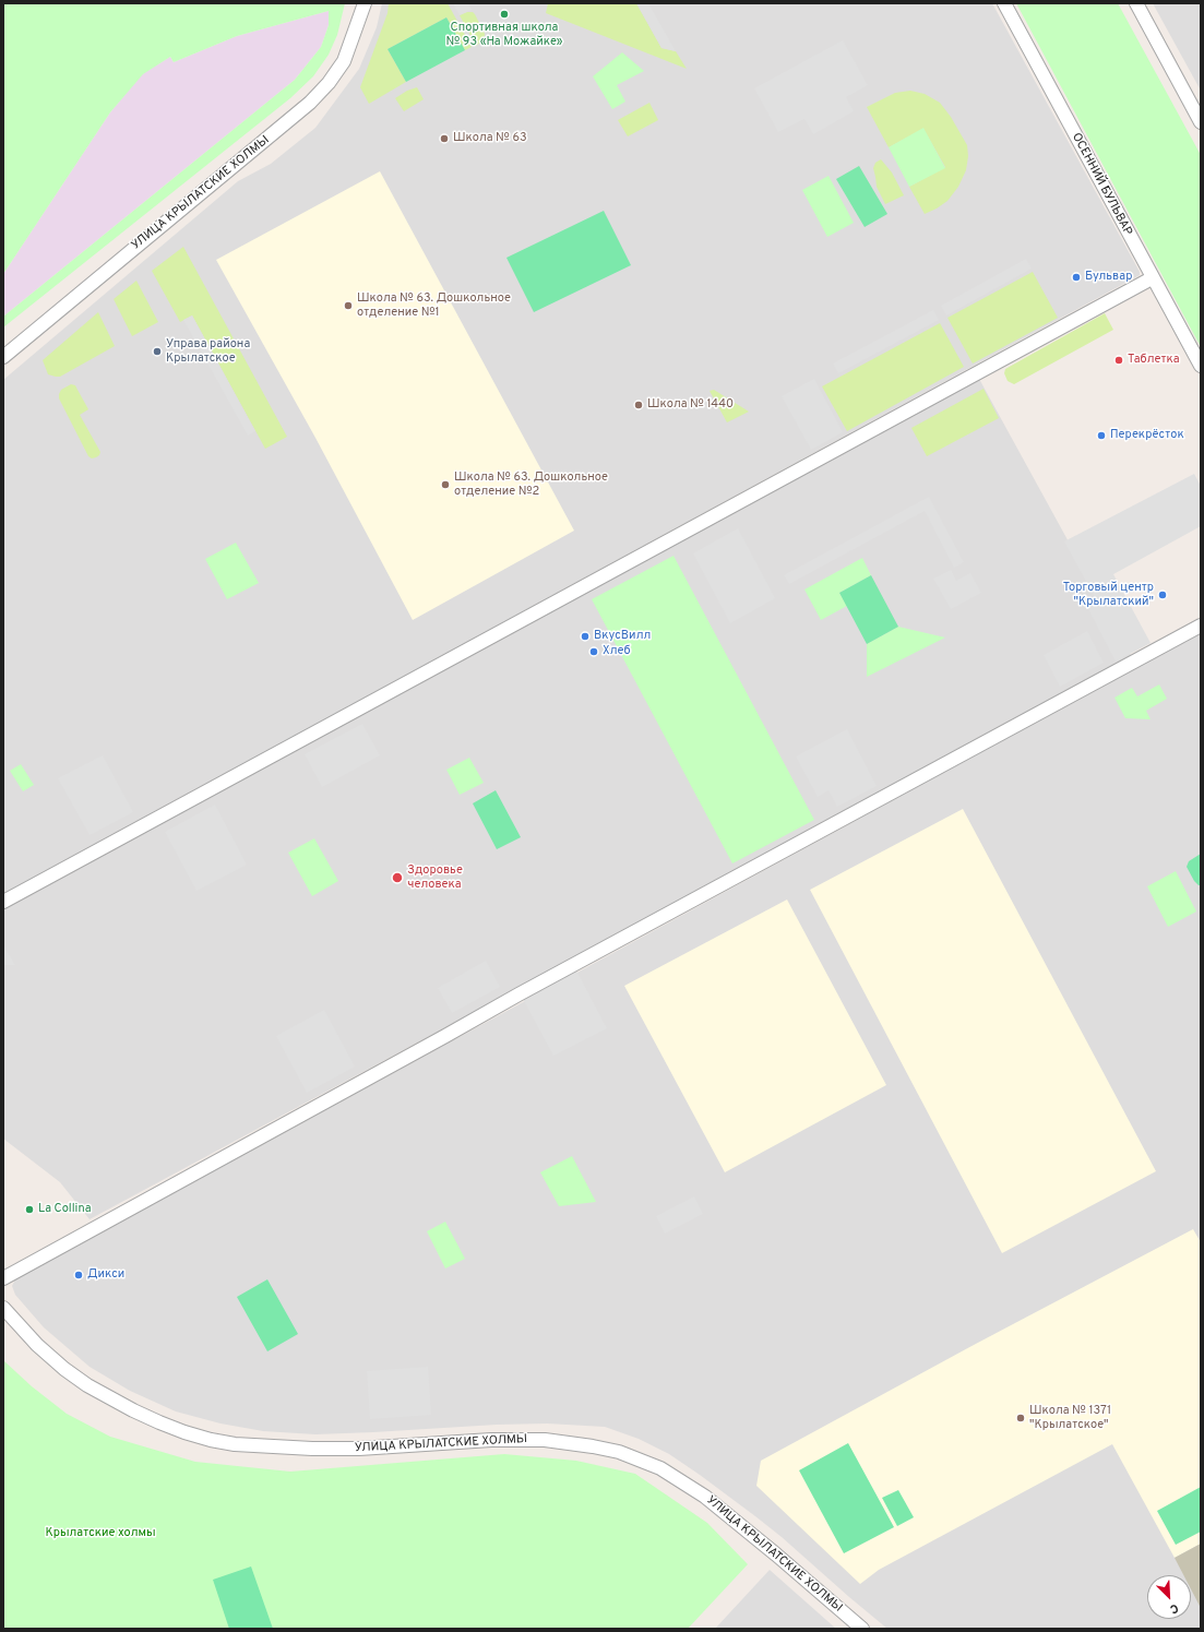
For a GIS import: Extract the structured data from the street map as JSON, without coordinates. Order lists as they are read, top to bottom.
{
  "streets": {
    "street": ["ОСЕННИЙ БУЛЬВАР", "УЛИЦА КРЫЛАТСКИЕ ХОЛМЫ"]
  },
  "parks": ["Крылатские холмы"],
  "places": [
    "Спортивная школа № 93 «На Можайке»",
    "Школа № 63",
    "Бульвар",
    "Школа № 63. Дошкольное отделение №1",
    "Управа района Крылатское",
    "Таблетка",
    "Школа № 1440",
    "Перекрёсток",
    "Школа № 63. Дошкольное отделение №2",
    "Торговый центр \"Крылатский\"",
    "ВкусВилл",
    "Хлеб",
    "Здоровье человека",
    "La Collina",
    "Дикси",
    "Школа № 1371 \"Крылатское\""
  ],
  "north": "bottom right"
}
